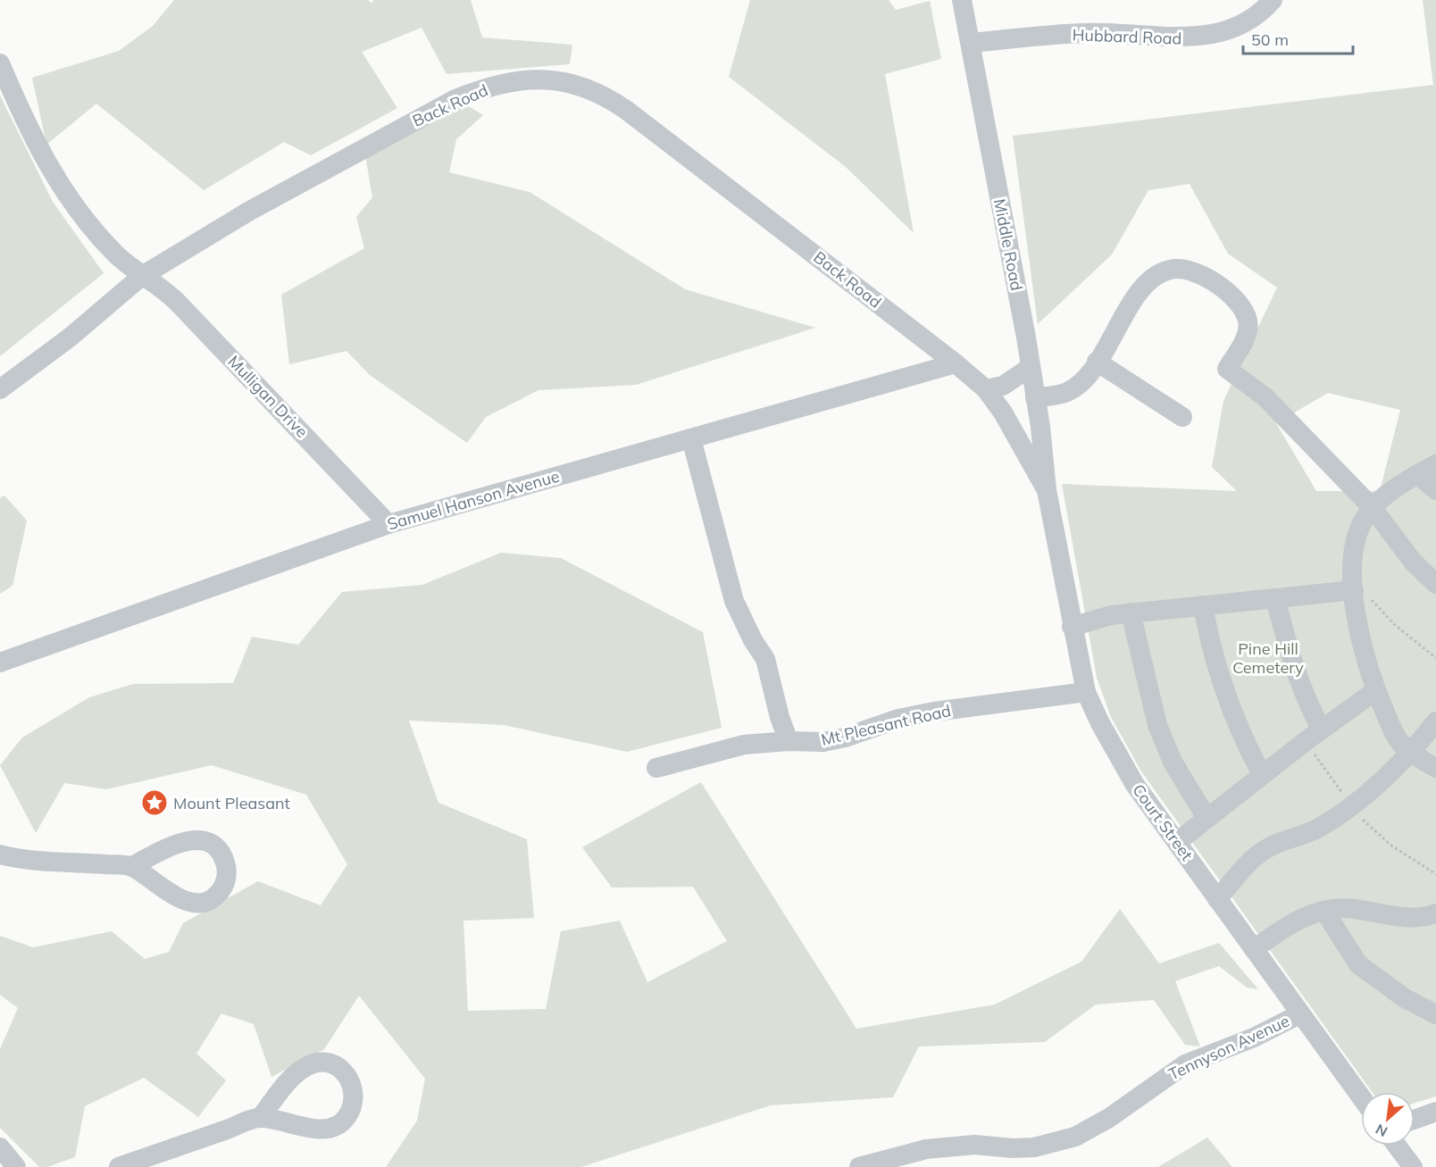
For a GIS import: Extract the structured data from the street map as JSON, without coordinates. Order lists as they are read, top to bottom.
{
  "streets": {
    "street": [
      "Hubbard Road",
      "Back Road",
      "Middle Road",
      "Mulligan Drive",
      "Samuel Hanson Avenue",
      "Mt Pleasant Road",
      "Court Street",
      "Tennyson Avenue"
    ]
  },
  "crossings": [
    ["Hubbard Road", "Middle Road"],
    ["Back Road", "Middle Road"],
    ["Back Road", "Mulligan Drive"],
    ["Back Road", "Samuel Hanson Avenue"],
    ["Back Road", "Court Street"],
    ["Middle Road", "Court Street"],
    ["Mulligan Drive", "Samuel Hanson Avenue"],
    ["Mt Pleasant Road", "Court Street"],
    ["Court Street", "Tennyson Avenue"]
  ],
  "parks": ["Pine Hill Cemetery"],
  "places": {
    "place": ["Mount Pleasant"]
  },
  "scale_bar": "50 m",
  "north": "bottom left"
}
